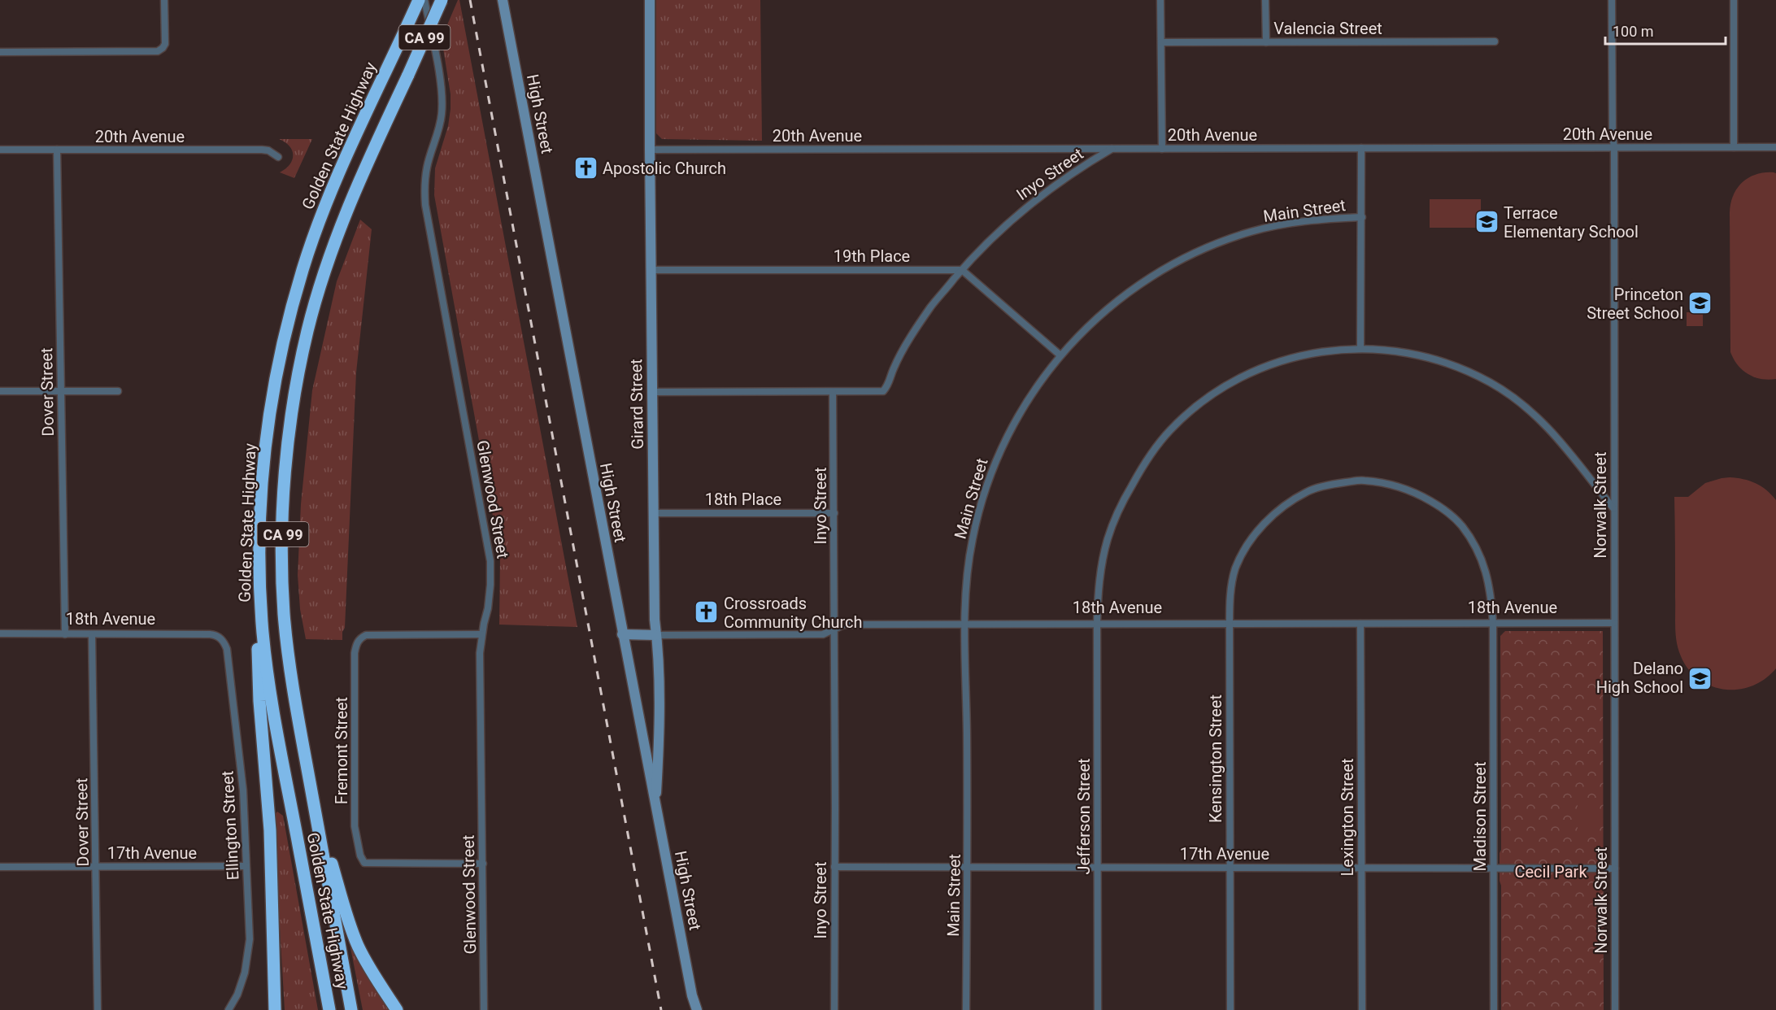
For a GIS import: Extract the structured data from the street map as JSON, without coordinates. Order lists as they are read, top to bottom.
{
  "streets": {
    "highway": ["CA 99", "Golden State Highway"],
    "main road": ["High Street", "Girard Street", "18th Avenue"],
    "street": [
      "Valencia Street",
      "20th Avenue",
      "Inyo Street",
      "Main Street",
      "19th Place",
      "Dover Street",
      "Glenwood Street",
      "18th Place",
      "Norwalk Street",
      "Fremont Street",
      "Kensington Street",
      "Jefferson Street",
      "Madison Street",
      "Lexington Street",
      "Ellington Street",
      "17th Avenue"
    ]
  },
  "crossings": [
    ["High Street", "Girard Street"],
    ["High Street", "18th Avenue"],
    ["20th Avenue", "Inyo Street"],
    ["20th Avenue", "Dover Street"],
    ["20th Avenue", "Girard Street"],
    ["20th Avenue", "Norwalk Street"],
    ["Inyo Street", "19th Place"],
    ["Inyo Street", "18th Place"],
    ["Inyo Street", "18th Avenue"],
    ["Inyo Street", "17th Avenue"],
    ["Main Street", "18th Avenue"],
    ["Main Street", "17th Avenue"],
    ["19th Place", "Girard Street"],
    ["Dover Street", "18th Avenue"],
    ["Dover Street", "17th Avenue"],
    ["Girard Street", "18th Place"],
    ["Girard Street", "18th Avenue"],
    ["Glenwood Street", "Fremont Street"],
    ["Norwalk Street", "18th Avenue"],
    ["Norwalk Street", "Jefferson Street"],
    ["Norwalk Street", "17th Avenue"],
    ["18th Avenue", "Kensington Street"],
    ["18th Avenue", "Jefferson Street"],
    ["18th Avenue", "Madison Street"],
    ["18th Avenue", "Lexington Street"],
    ["18th Avenue", "Ellington Street"],
    ["Kensington Street", "Madison Street"],
    ["Kensington Street", "17th Avenue"],
    ["Jefferson Street", "17th Avenue"],
    ["Madison Street", "17th Avenue"],
    ["Lexington Street", "17th Avenue"],
    ["Ellington Street", "17th Avenue"]
  ],
  "parks": ["Cecil Park"],
  "places": {
    "church": ["Apostolic Church", "Crossroads Community Church"],
    "school or university": ["Terrace Elementary School", "Princeton Street School", "Delano High School"]
  },
  "scale_bar": "100 m"
}
